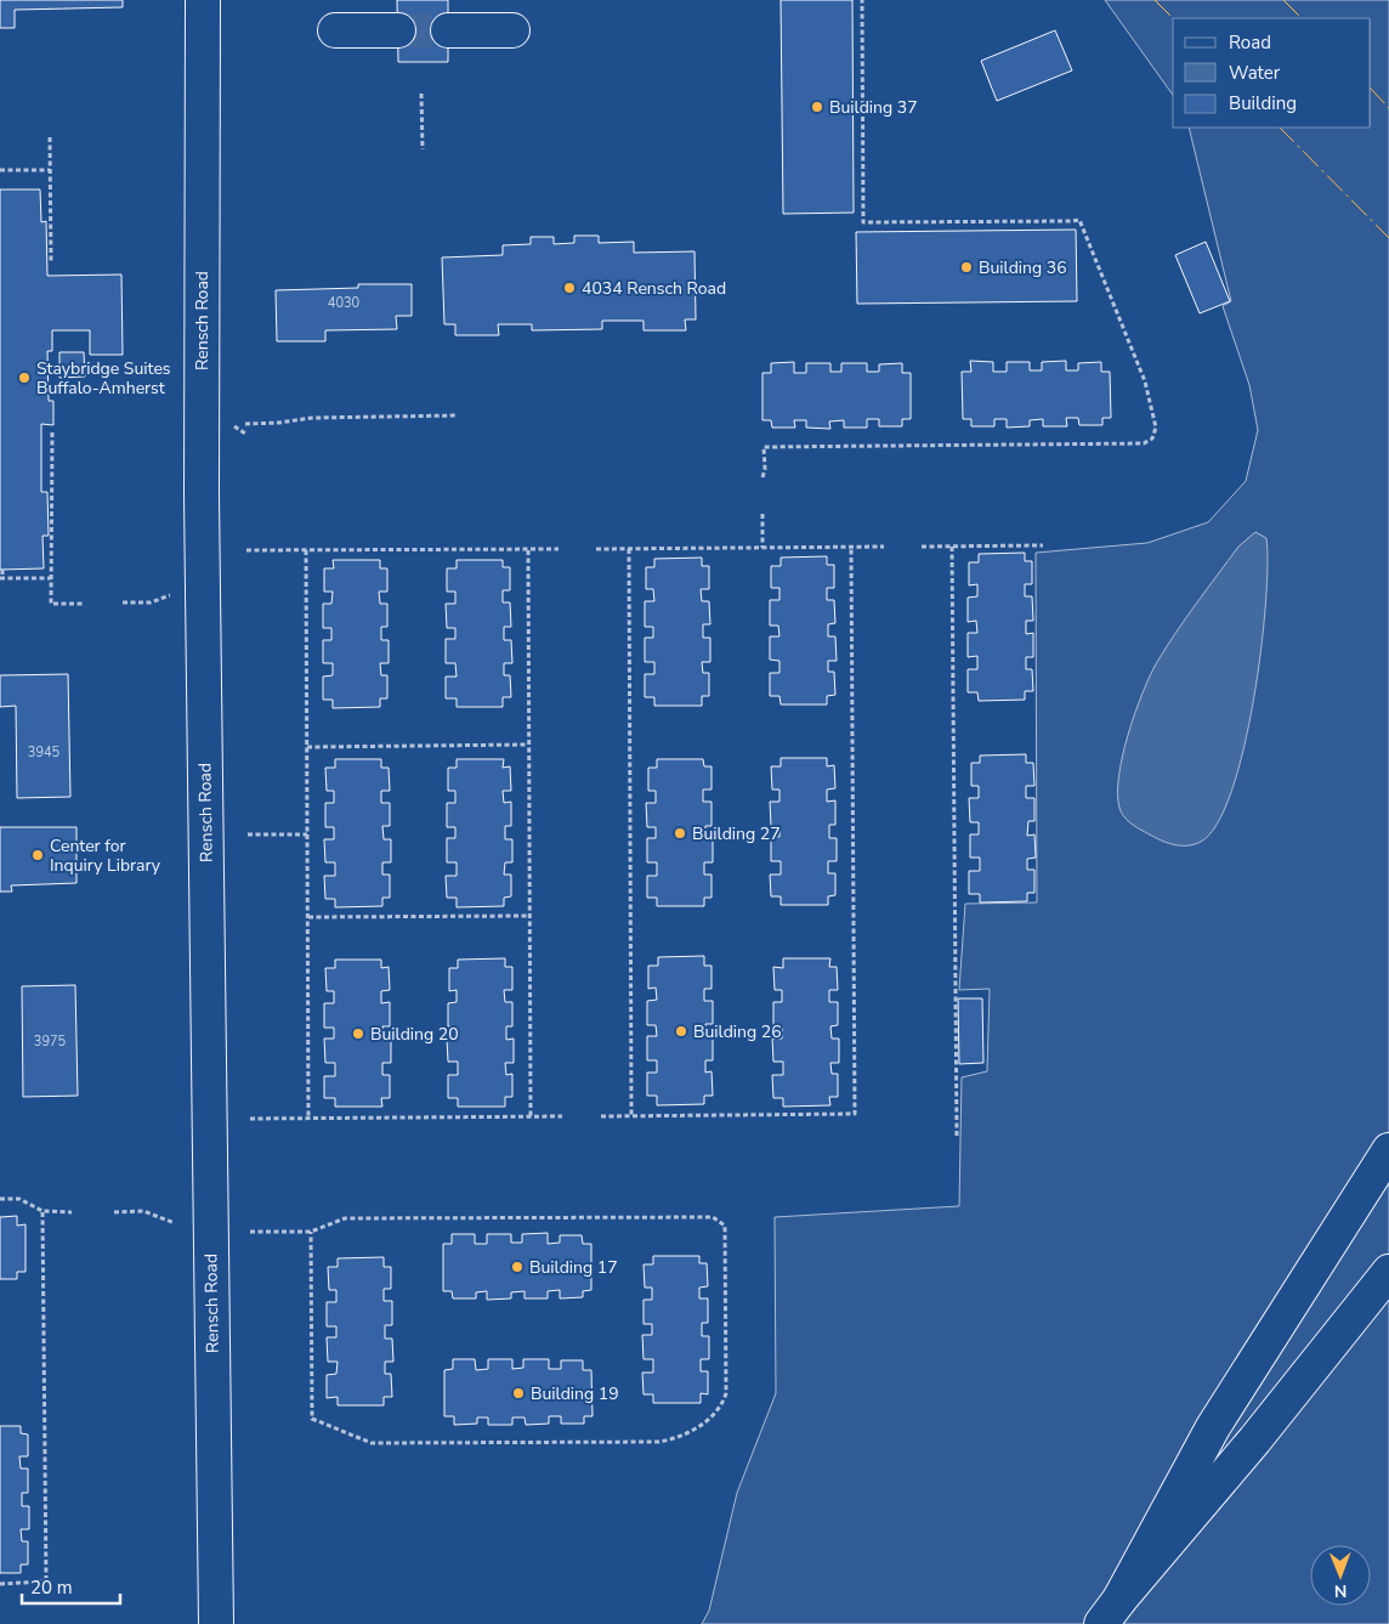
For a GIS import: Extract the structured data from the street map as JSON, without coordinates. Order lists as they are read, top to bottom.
{
  "streets": {
    "main road": ["Rensch Road"]
  },
  "places": [
    "Building 37",
    "Building 36",
    "4034 Rensch Road",
    "Staybridge Suites Buffalo-Amherst",
    "Building 27",
    "Center for Inquiry Library",
    "Building 26",
    "Building 20",
    "Building 17",
    "Building 19"
  ],
  "house_numbers": ["4030", "3945", "3975"],
  "legend": ["Road", "Water", "Building"],
  "scale_bar": "20 m",
  "north": "bottom"
}
